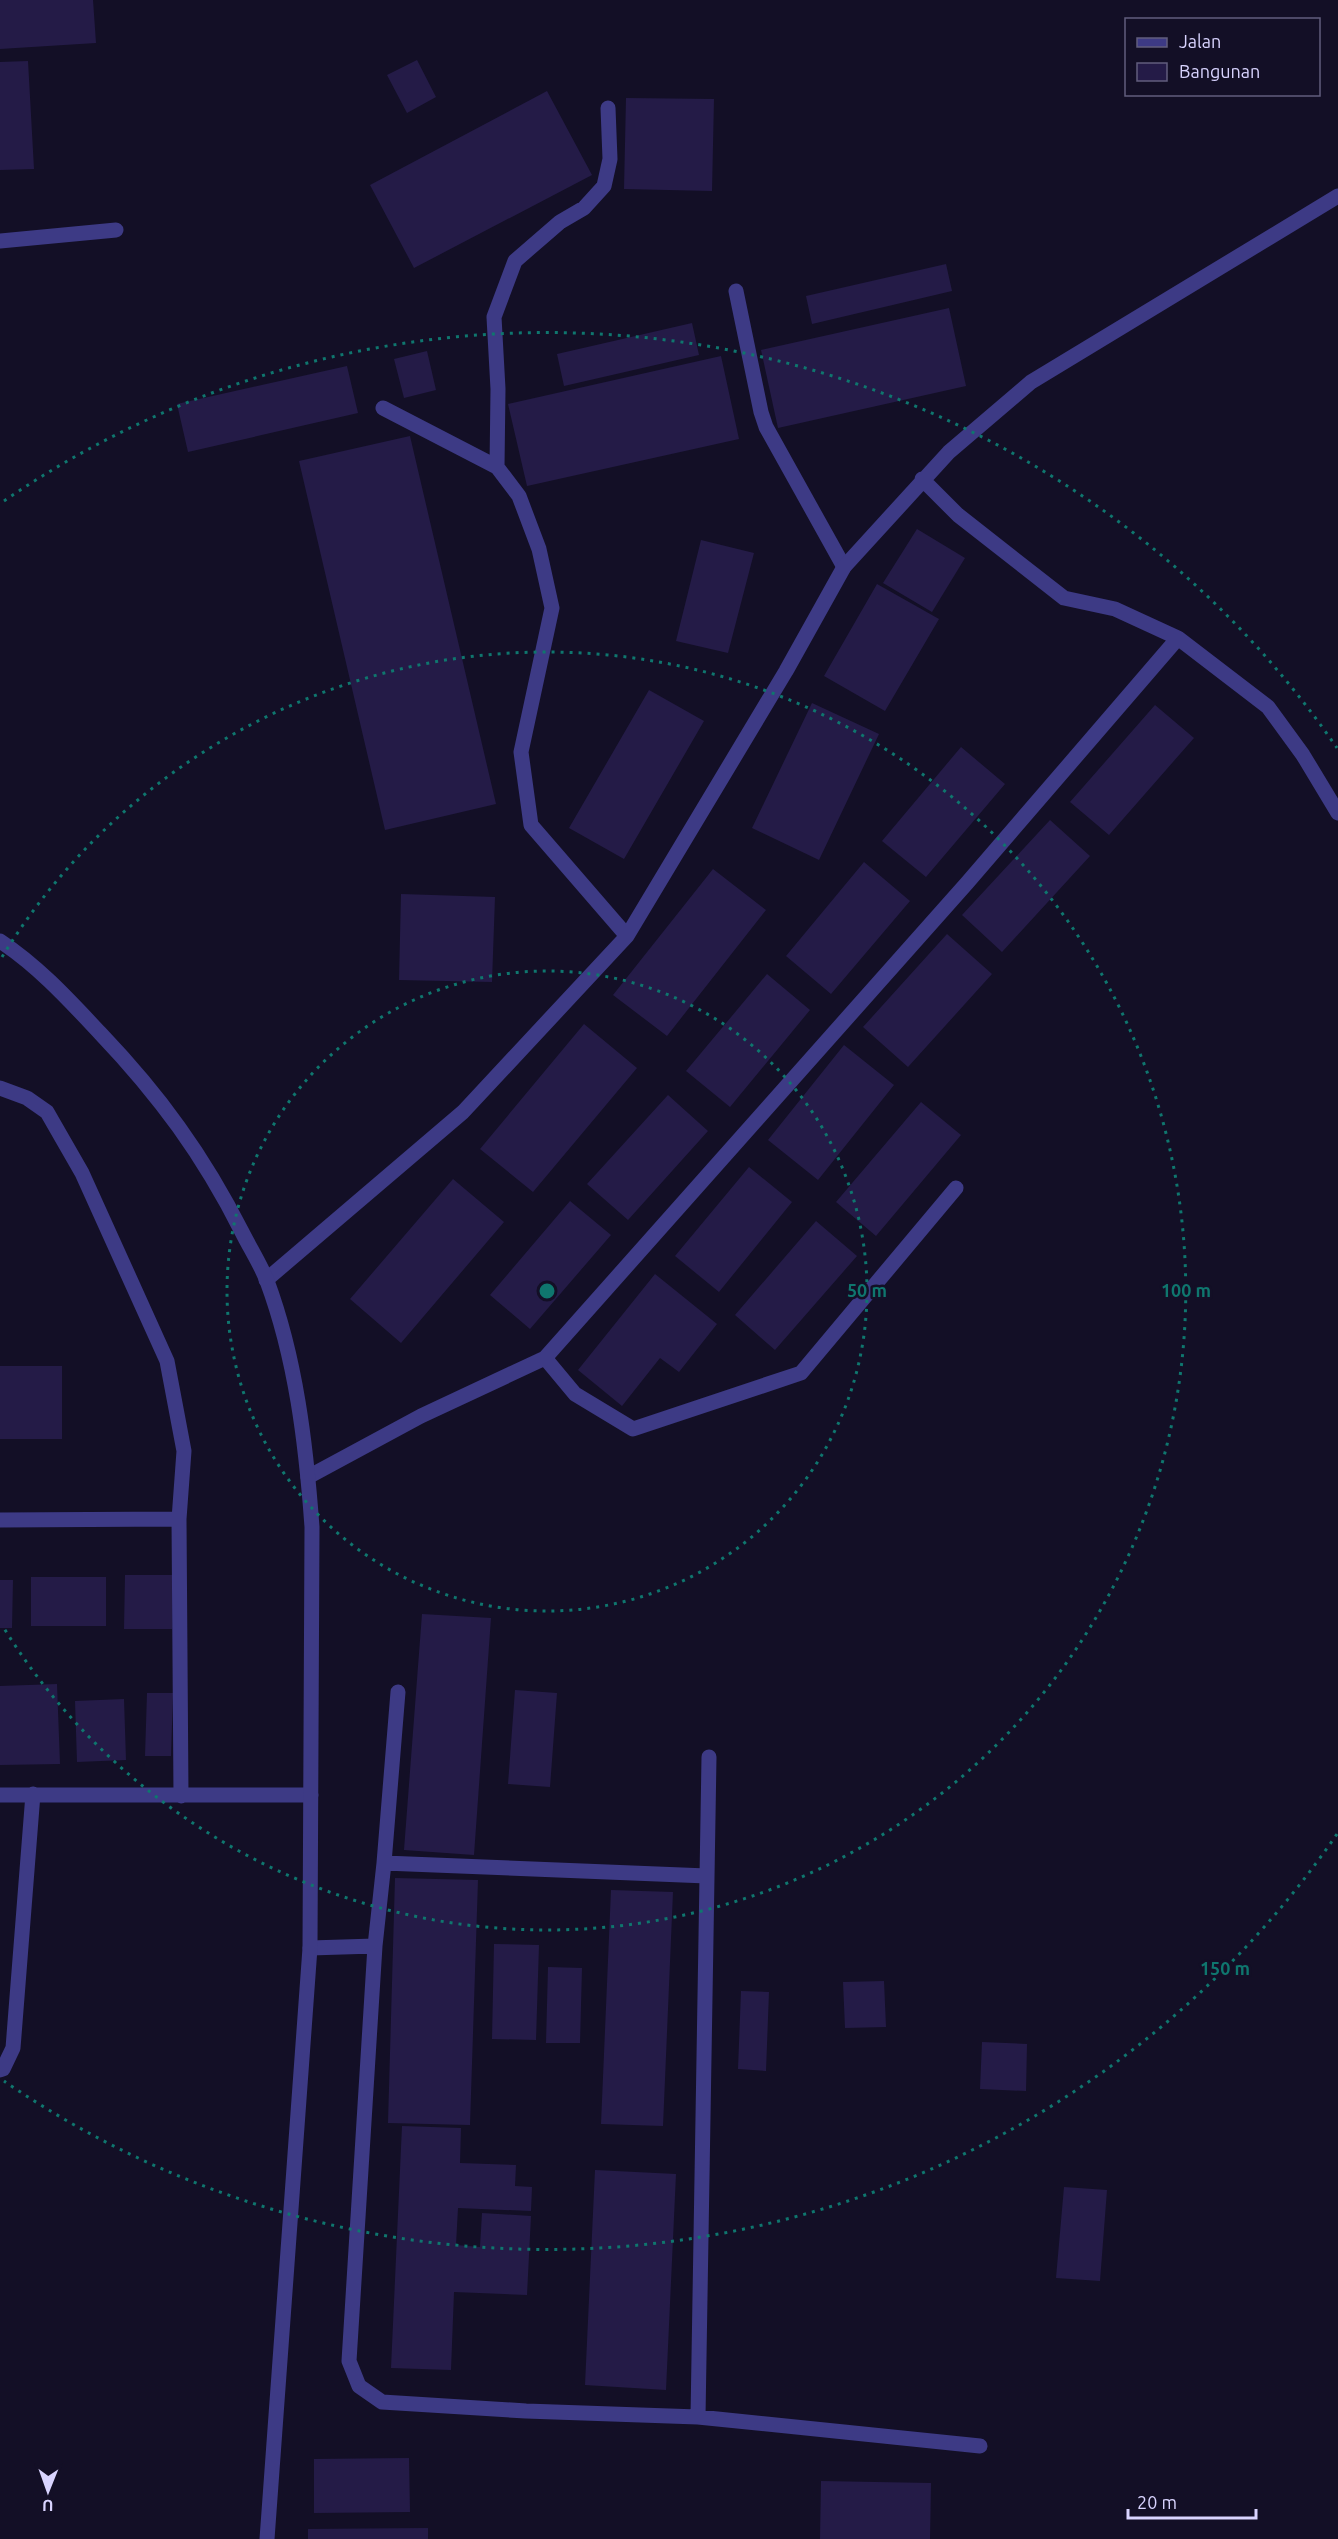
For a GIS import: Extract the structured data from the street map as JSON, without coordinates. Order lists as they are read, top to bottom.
{
  "legend": ["Jalan", "Bangunan"],
  "scale_bar": "20 m",
  "north": "bottom",
  "rings": ["50 m", "100 m", "150 m"]
}
